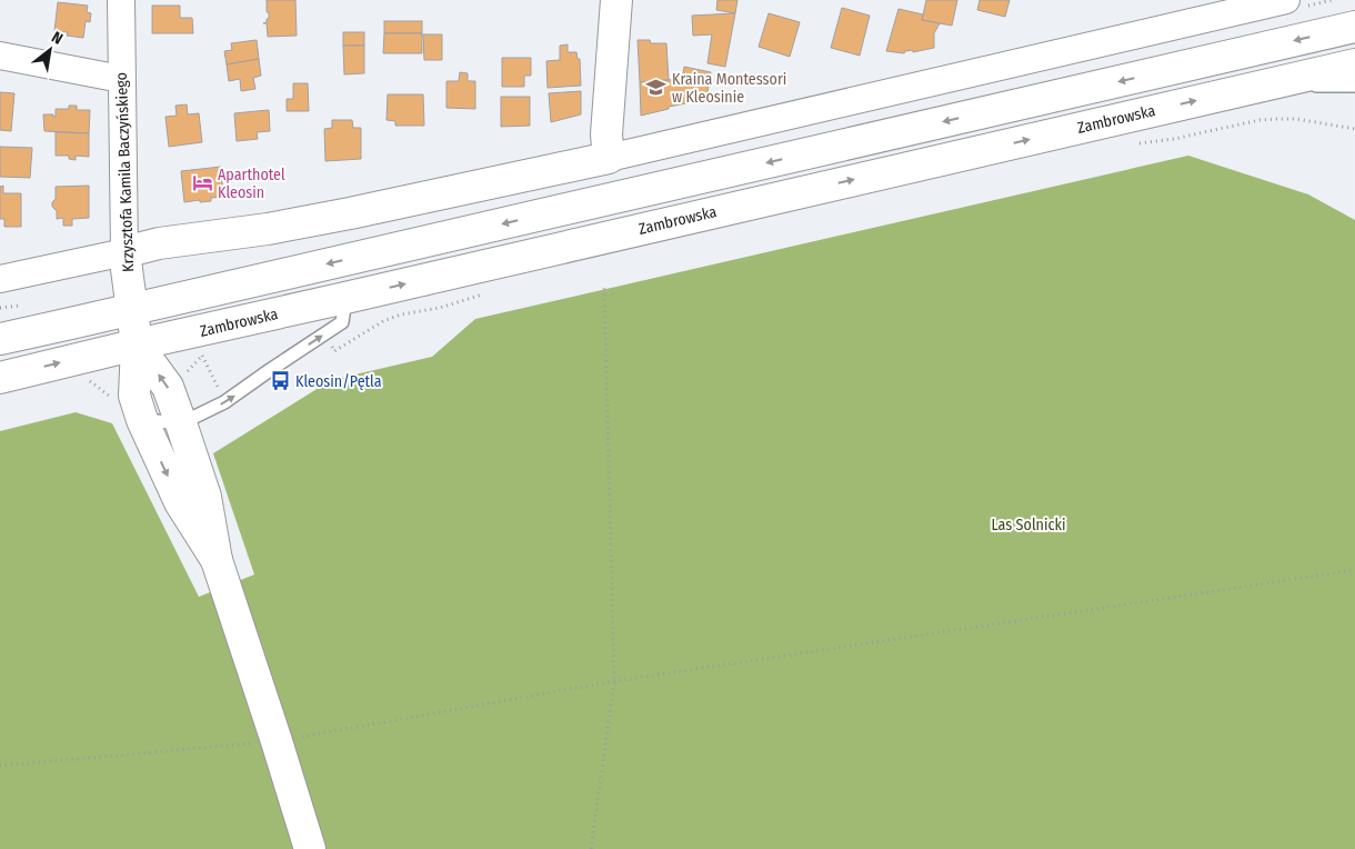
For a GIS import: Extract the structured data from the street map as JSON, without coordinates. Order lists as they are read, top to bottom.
{
  "streets": {
    "main road": ["Zambrowska", "Krzysztofa Kamila Baczyńskiego"]
  },
  "crossings": [
    ["Zambrowska", "Krzysztofa Kamila Baczyńskiego"]
  ],
  "parks": ["Las Solnicki"],
  "places": {
    "school or university": ["Kraina Montessori w Kleosinie"],
    "hotel": ["Aparthotel Kleosin"],
    "bus stop": ["Kleosin/Pętla"]
  },
  "north": "top right"
}
